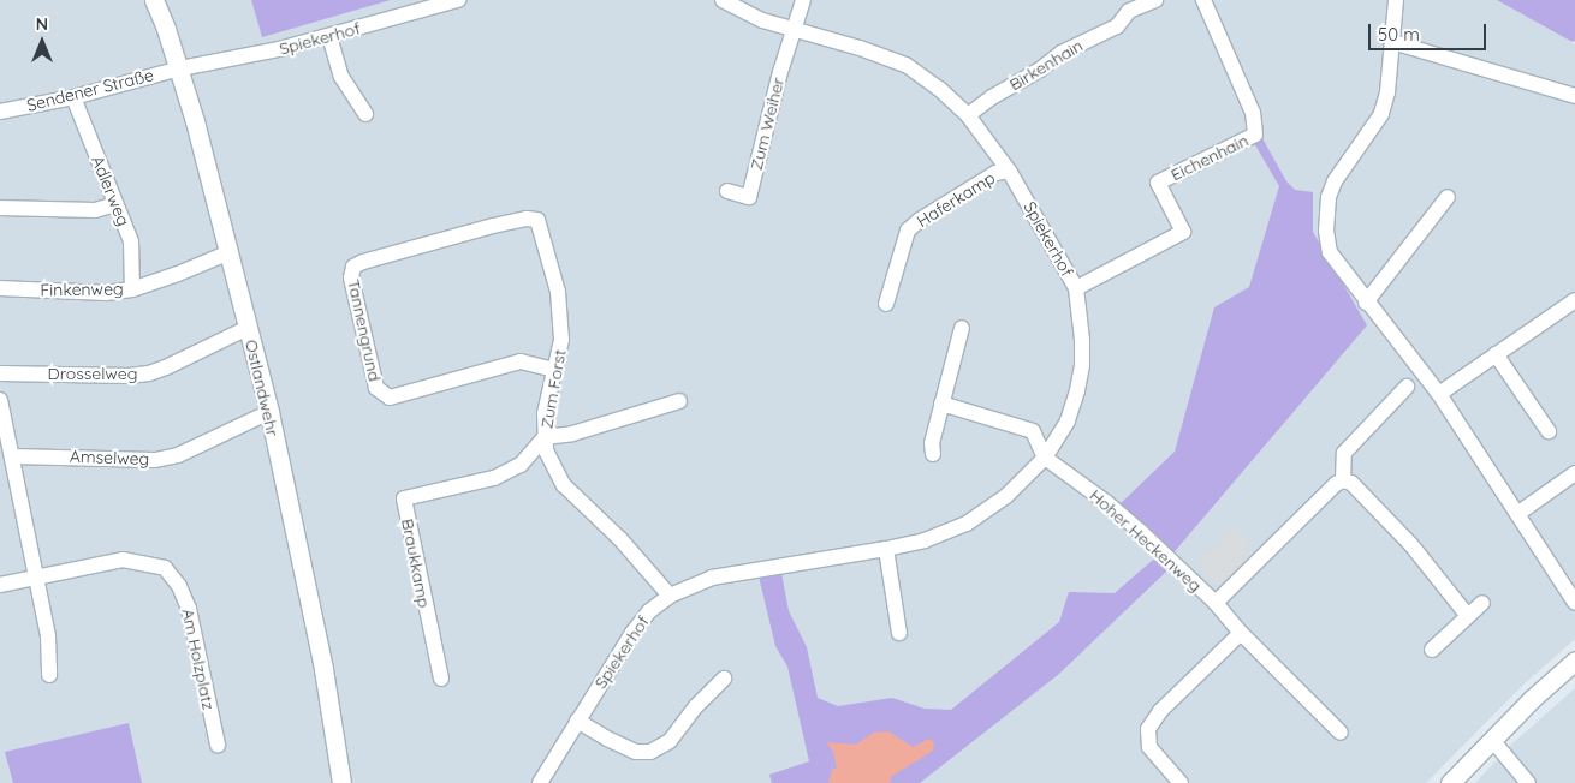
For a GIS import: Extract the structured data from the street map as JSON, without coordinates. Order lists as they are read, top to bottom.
{
  "streets": {
    "street": [
      "Spiekerhof",
      "Birkenhain",
      "Sendener Straße",
      "Zum Weiher",
      "Eichenhain",
      "Adlerweg",
      "Haferkamp",
      "Finkenweg",
      "Tannengrund",
      "Drosselweg",
      "Ostlandwehr",
      "Zum Forst",
      "Amselweg",
      "Hoher Heckenweg",
      "Braukkamp",
      "Am Holzplatz"
    ]
  },
  "crossings": [
    ["Spiekerhof", "Birkenhain"],
    ["Spiekerhof", "Sendener Straße"],
    ["Spiekerhof", "Zum Weiher"],
    ["Spiekerhof", "Eichenhain"],
    ["Spiekerhof", "Haferkamp"],
    ["Spiekerhof", "Ostlandwehr"],
    ["Spiekerhof", "Zum Forst"],
    ["Spiekerhof", "Hoher Heckenweg"],
    ["Sendener Straße", "Adlerweg"],
    ["Sendener Straße", "Ostlandwehr"],
    ["Adlerweg", "Finkenweg"],
    ["Finkenweg", "Ostlandwehr"],
    ["Tannengrund", "Zum Forst"],
    ["Drosselweg", "Ostlandwehr"],
    ["Ostlandwehr", "Amselweg"],
    ["Zum Forst", "Braukkamp"]
  ],
  "scale_bar": "50 m",
  "north": "top"
}
